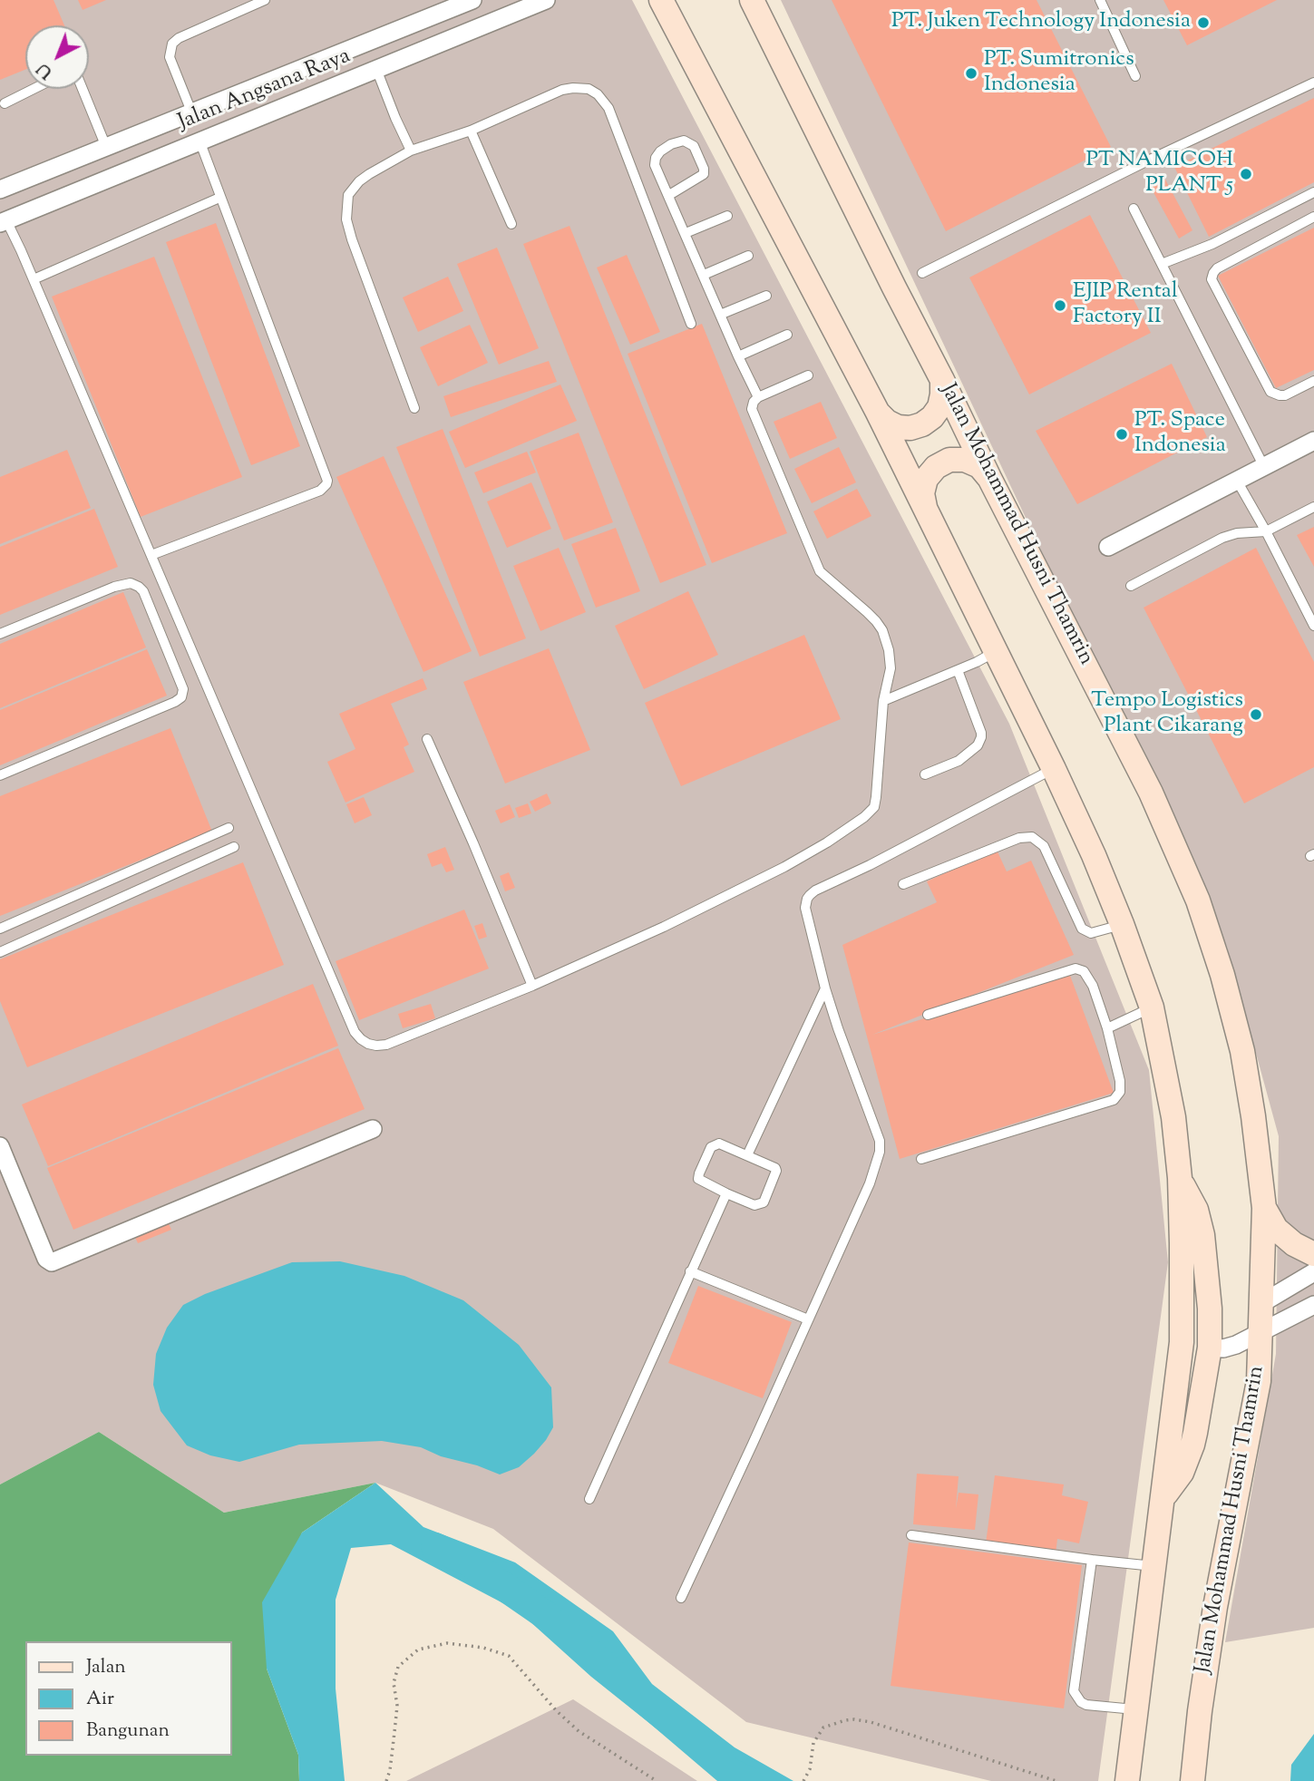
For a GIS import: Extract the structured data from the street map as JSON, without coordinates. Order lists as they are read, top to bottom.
{
  "streets": {
    "street": ["Jalan Angsana Raya", "Jalan Mohammad Husni Thamrin"]
  },
  "places": [
    "PT. Juken Technology Indonesia",
    "PT. Sumitronics Indonesia",
    "PT NAMICOH PLANT 5",
    "EJIP Rental Factory II",
    "PT. Space Indonesia",
    "Tempo Logistics Plant Cikarang"
  ],
  "legend": ["Jalan", "Air", "Bangunan"],
  "north": "bottom left"
}
